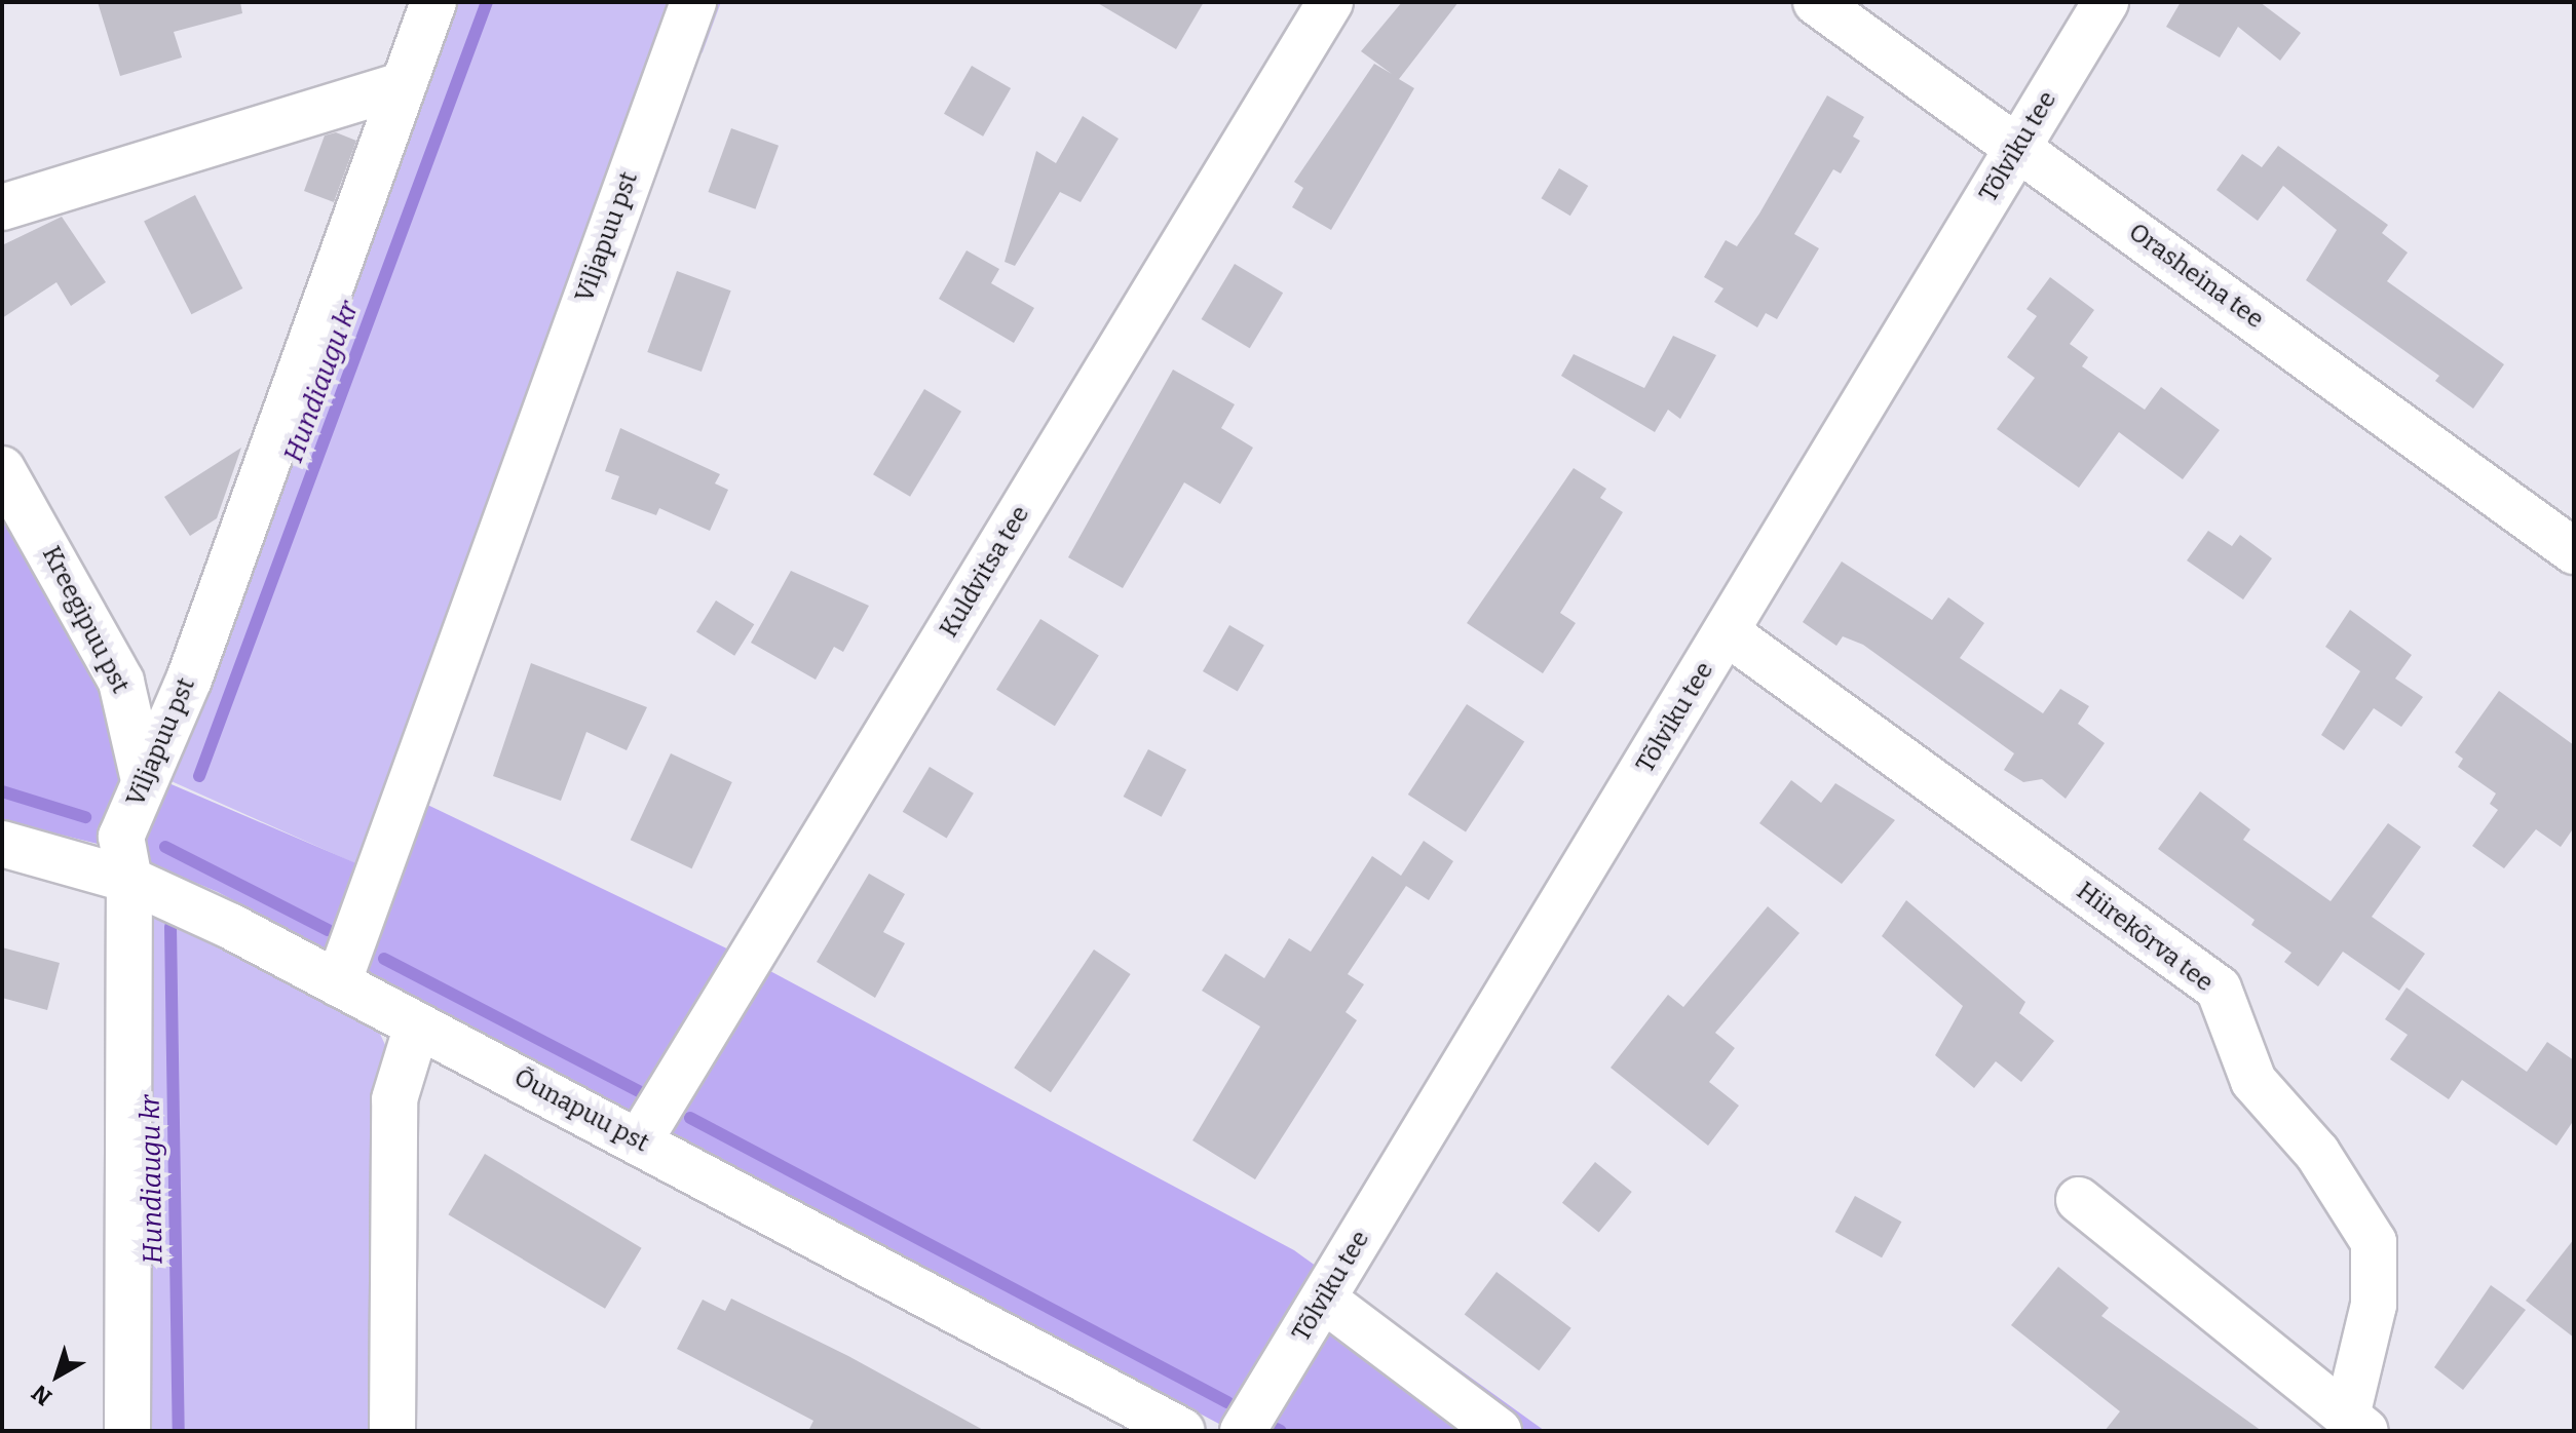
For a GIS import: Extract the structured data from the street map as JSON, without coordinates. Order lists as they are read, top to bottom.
{
  "streets": {
    "street": [
      "Tõlviku tee",
      "Viljapuu pst",
      "Orasheina tee",
      "Kuldvitsa tee",
      "Kreegipuu pst",
      "Hiirekõrva tee",
      "Õunapuu pst"
    ]
  },
  "crossings": [
    ["Tõlviku tee", "Orasheina tee"],
    ["Tõlviku tee", "Hiirekõrva tee"],
    ["Viljapuu pst", "Kreegipuu pst"],
    ["Viljapuu pst", "Õunapuu pst"],
    ["Kuldvitsa tee", "Õunapuu pst"]
  ],
  "water": ["Hundiaugu kr"],
  "north": "bottom left"
}
